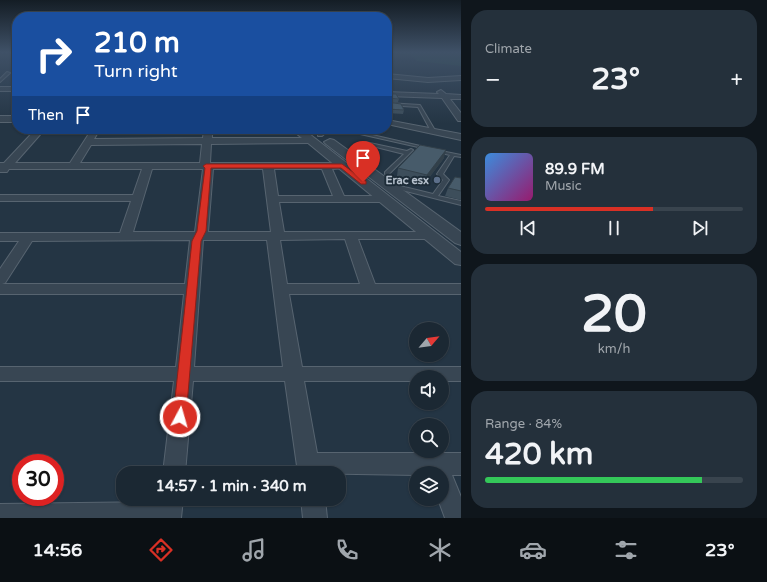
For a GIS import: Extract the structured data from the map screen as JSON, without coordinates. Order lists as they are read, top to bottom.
{
  "places": ["Erac esx"],
  "north": "top right",
  "page": {
    "tile": [
      "Climate",
      ["20", "km/h"],
      ["Range · 84%", "420 km"]
    ],
    "turn": ["210 m", "Turn right"],
    "heat": ["−", "23°", "+"],
    "then": "Then",
    "song": ["89.9 FM", "Music"],
    "limit": "30",
    "trip": "14:57 · 1 min · 340 m",
    "tabs": ["14:56", "23°"]
  }
}
